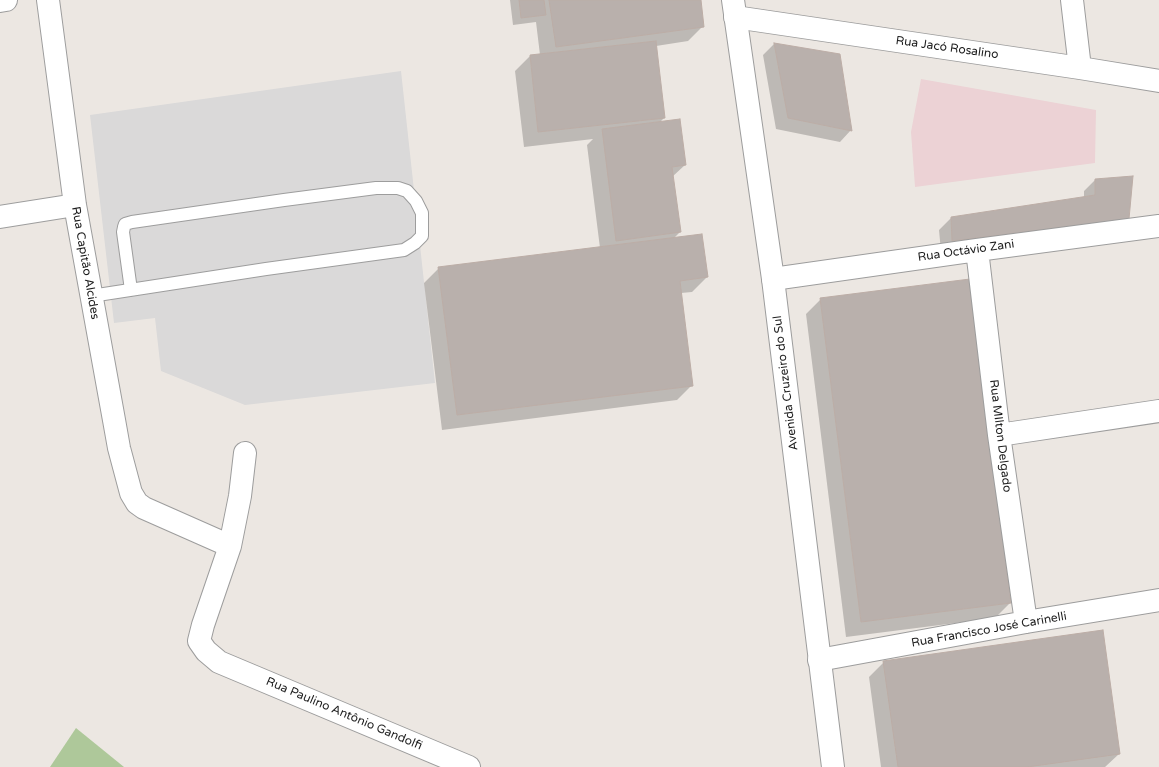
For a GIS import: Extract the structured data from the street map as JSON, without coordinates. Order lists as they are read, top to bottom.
{
  "streets": {
    "street": [
      "Rua Jacó Rosalino",
      "Rua Octávio Zani",
      "Rua Capitão Alcides",
      "Avenida Cruzeiro do Sul",
      "Rua MIlton Delgado",
      "Rua Francisco José Carinelli",
      "Rua Paulino Antônio Gandolfi"
    ]
  },
  "crossings": [
    ["Rua Jacó Rosalino", "Avenida Cruzeiro do Sul"],
    ["Rua Octávio Zani", "Avenida Cruzeiro do Sul"],
    ["Rua Octávio Zani", "Rua MIlton Delgado"],
    ["Rua Capitão Alcides", "Rua Paulino Antônio Gandolfi"],
    ["Avenida Cruzeiro do Sul", "Rua Francisco José Carinelli"],
    ["Rua MIlton Delgado", "Rua Francisco José Carinelli"]
  ]
}
